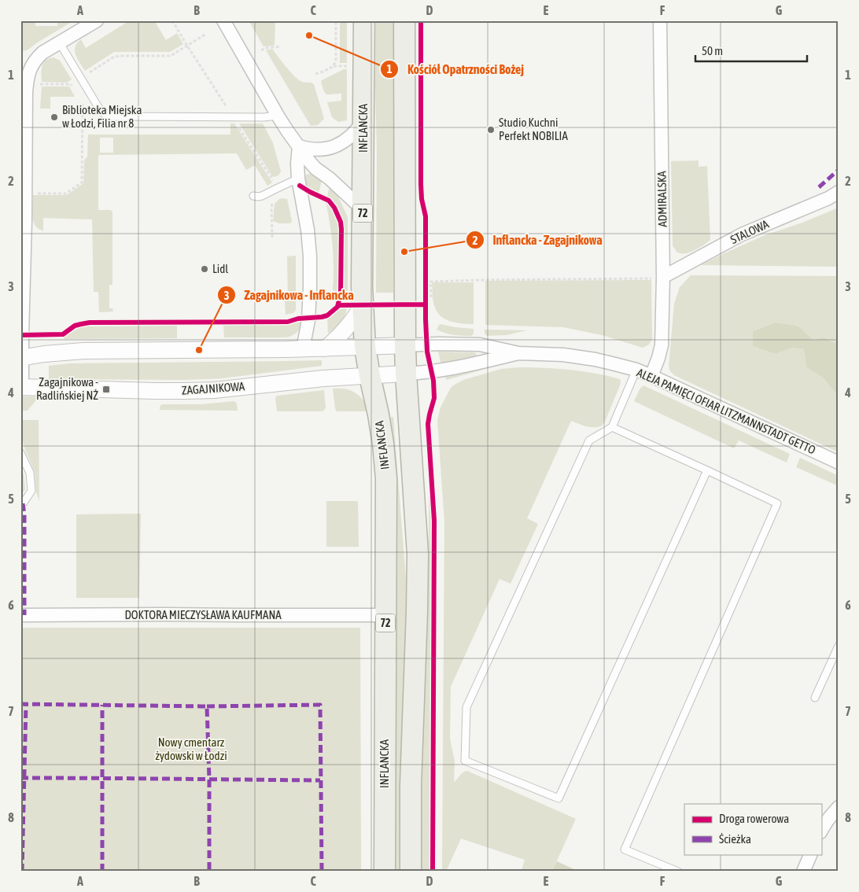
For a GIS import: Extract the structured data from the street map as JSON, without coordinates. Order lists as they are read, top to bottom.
{
  "streets": {
    "main road": ["INFLANCKA", "72"],
    "street": [
      "ADMIRALSKA",
      "STALOWA",
      "ZAGAJNIKOWA",
      "ALEJA PAMIĘCI OFIAR LITZMANNSTADT GETTO",
      "DOKTORA MIECZYSŁAWA KAUFMANA"
    ]
  },
  "crossings": [
    ["INFLANCKA", "ZAGAJNIKOWA"],
    ["INFLANCKA", "DOKTORA MIECZYSŁAWA KAUFMANA"],
    ["ADMIRALSKA", "STALOWA"],
    ["ADMIRALSKA", "ALEJA PAMIĘCI OFIAR LITZMANNSTADT GETTO"],
    ["ZAGAJNIKOWA", "ALEJA PAMIĘCI OFIAR LITZMANNSTADT GETTO"]
  ],
  "parks": ["Nowy cmentarz żydowski w Łodzi"],
  "places": {
    "other": [
      "Kościół Opatrzności Bożej",
      "Biblioteka Miejska w Łodzi, Filia nr 8",
      "Studio Kuchni Perfekt NOBILIA",
      "Inflancka - Zagajnikowa",
      "Lidl",
      "Zagajnikowa - Inflancka"
    ],
    "transit": ["Zagajnikowa - Radlińskiej NŻ"]
  },
  "legend": ["Droga rowerowa", "Ścieżka"],
  "scale_bar": "50 m",
  "grid": {
    "columns": [
      "A",
      "B",
      "C",
      "D",
      "E",
      "F",
      "G"
    ],
    "rows": [
      "1",
      "2",
      "3",
      "4",
      "5",
      "6",
      "7",
      "8"
    ]
  }
}
